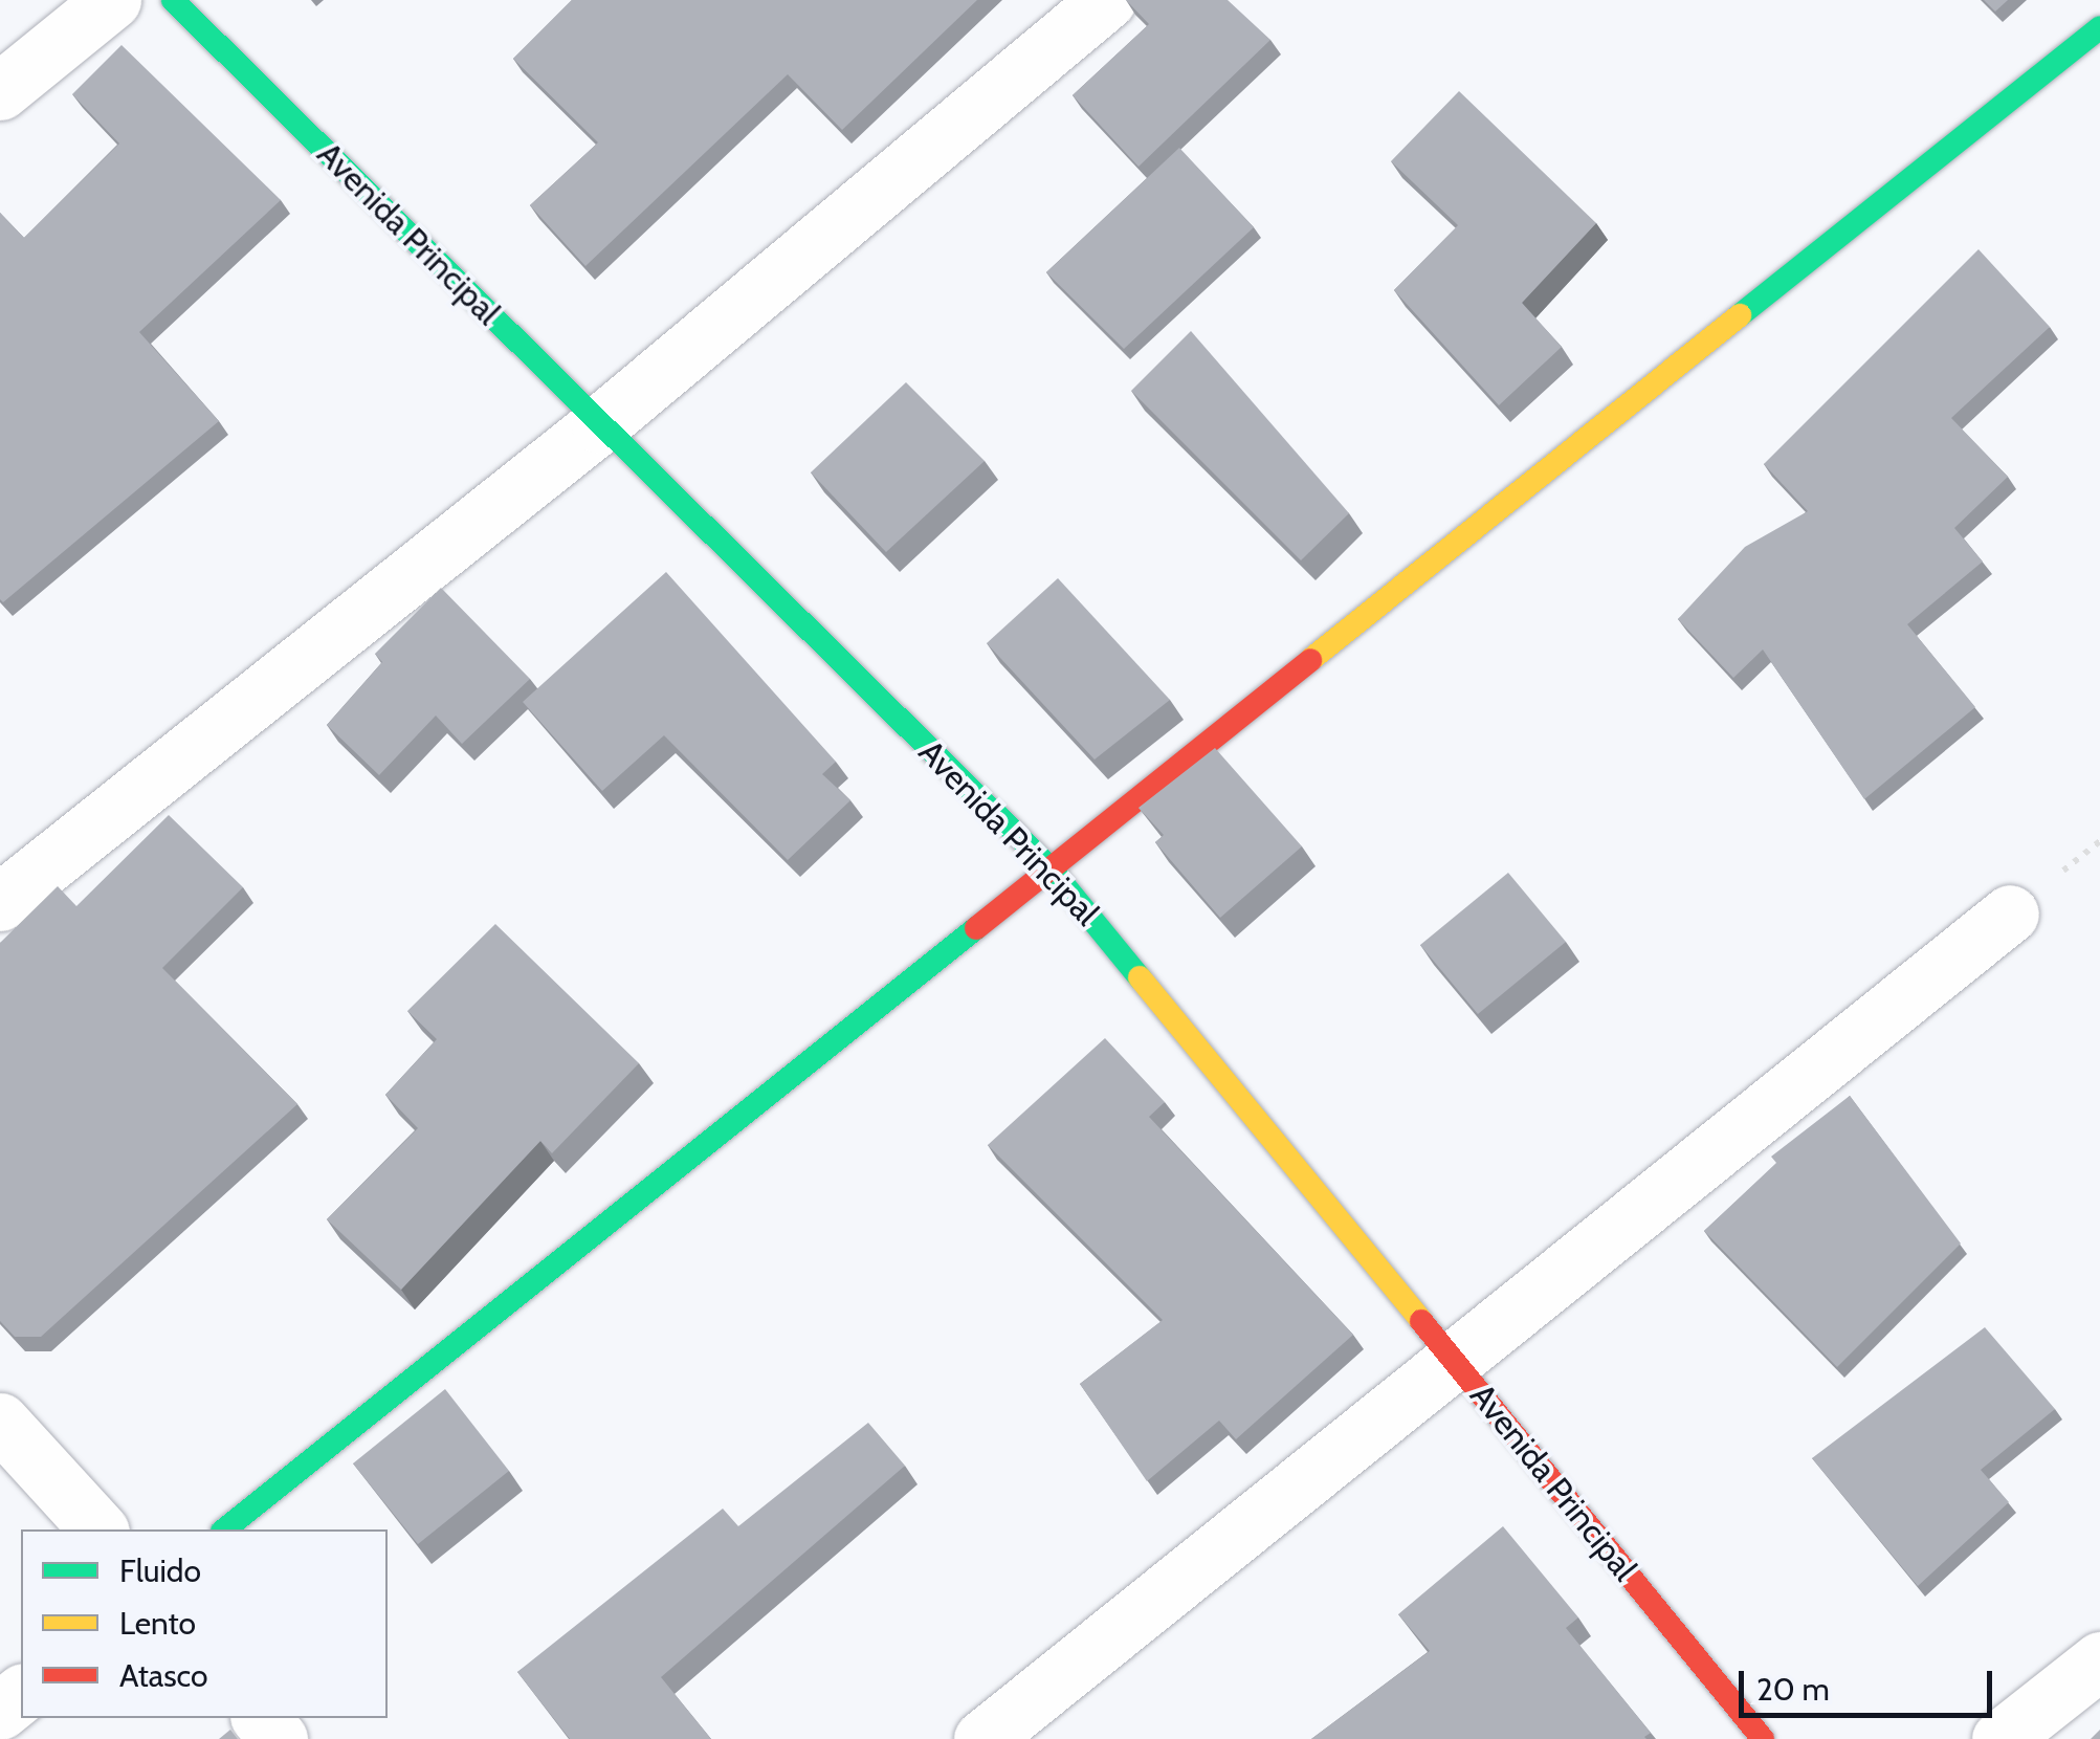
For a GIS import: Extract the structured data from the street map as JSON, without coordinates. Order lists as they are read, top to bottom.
{
  "streets": {
    "street": ["Avenida Principal"]
  },
  "legend": ["Fluido", "Lento", "Atasco"],
  "scale_bar": "20 m"
}
